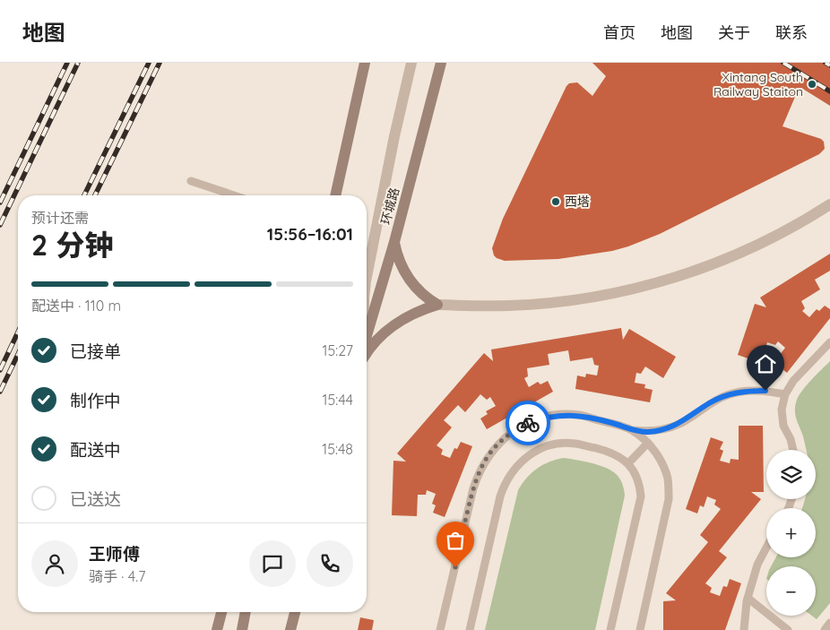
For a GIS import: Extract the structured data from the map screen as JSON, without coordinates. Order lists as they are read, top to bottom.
{
  "streets": {
    "main road": ["环城路"]
  },
  "places": ["Xintang South Railway Staiton", "西塔"],
  "page": {
    "header": "地图",
    "nav": [
      "首页",
      "地图",
      "关于",
      "联系"
    ],
    "heading": ["2 分钟", "预计还需", "15:56–16:01"],
    "panel": ["王师傅", "骑手 · 4.7"],
    "bar": "配送中 · 110 m",
    "list": [
      ["已接单", "15:27"],
      ["制作中", "15:44"],
      ["配送中", "15:48"],
      "已送达"
    ],
    "map_buttons": ["+", "−"]
  }
}
